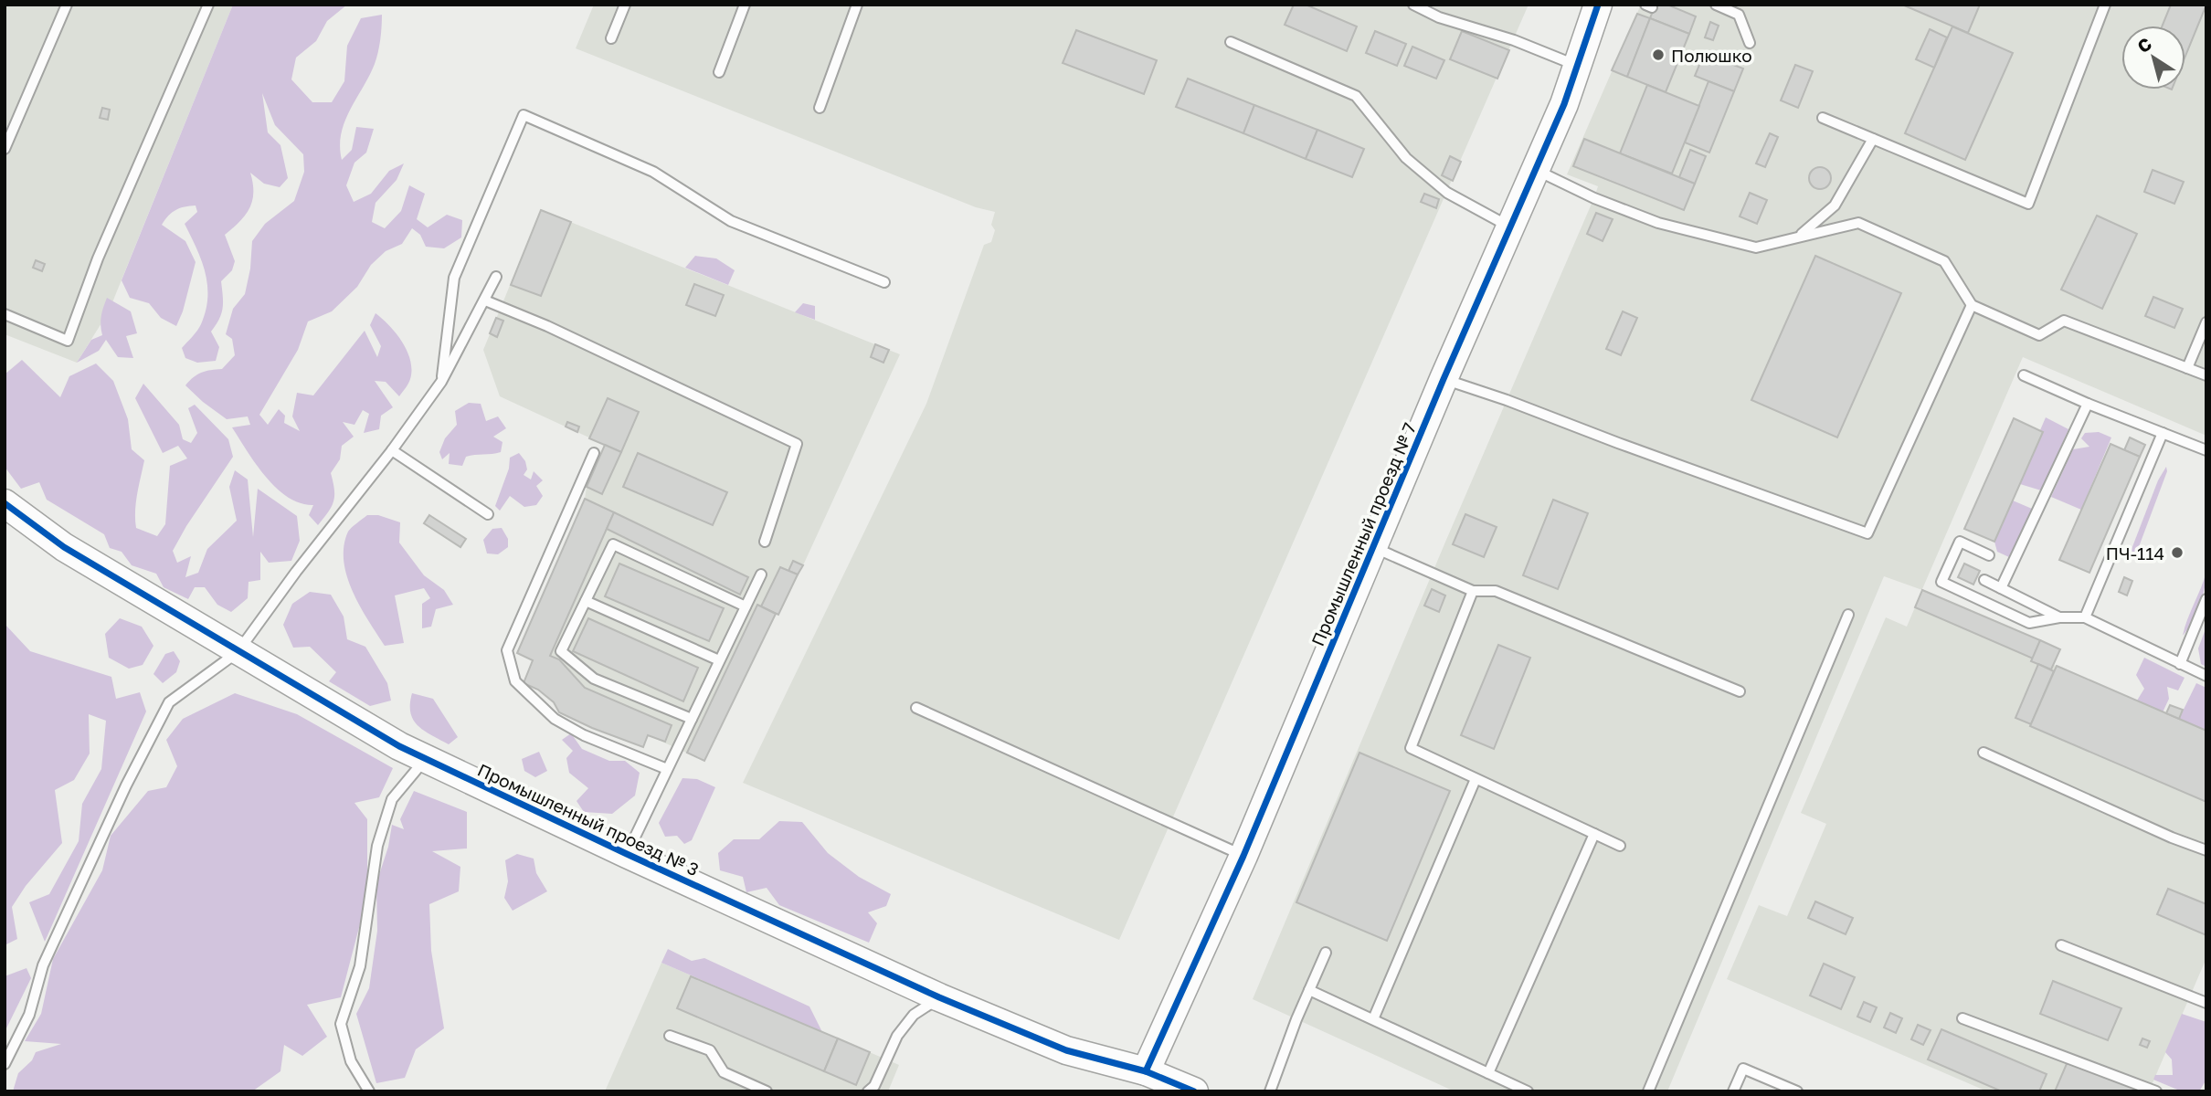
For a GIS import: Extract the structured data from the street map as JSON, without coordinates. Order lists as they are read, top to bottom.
{
  "streets": {
    "street": ["Промышленный проезд № 7", "Промышленный проезд № 3"]
  },
  "crossings": [
    ["Промышленный проезд № 7", "Промышленный проезд № 3"]
  ],
  "places": ["Полюшко", "ПЧ-114"],
  "north": "top left"
}
